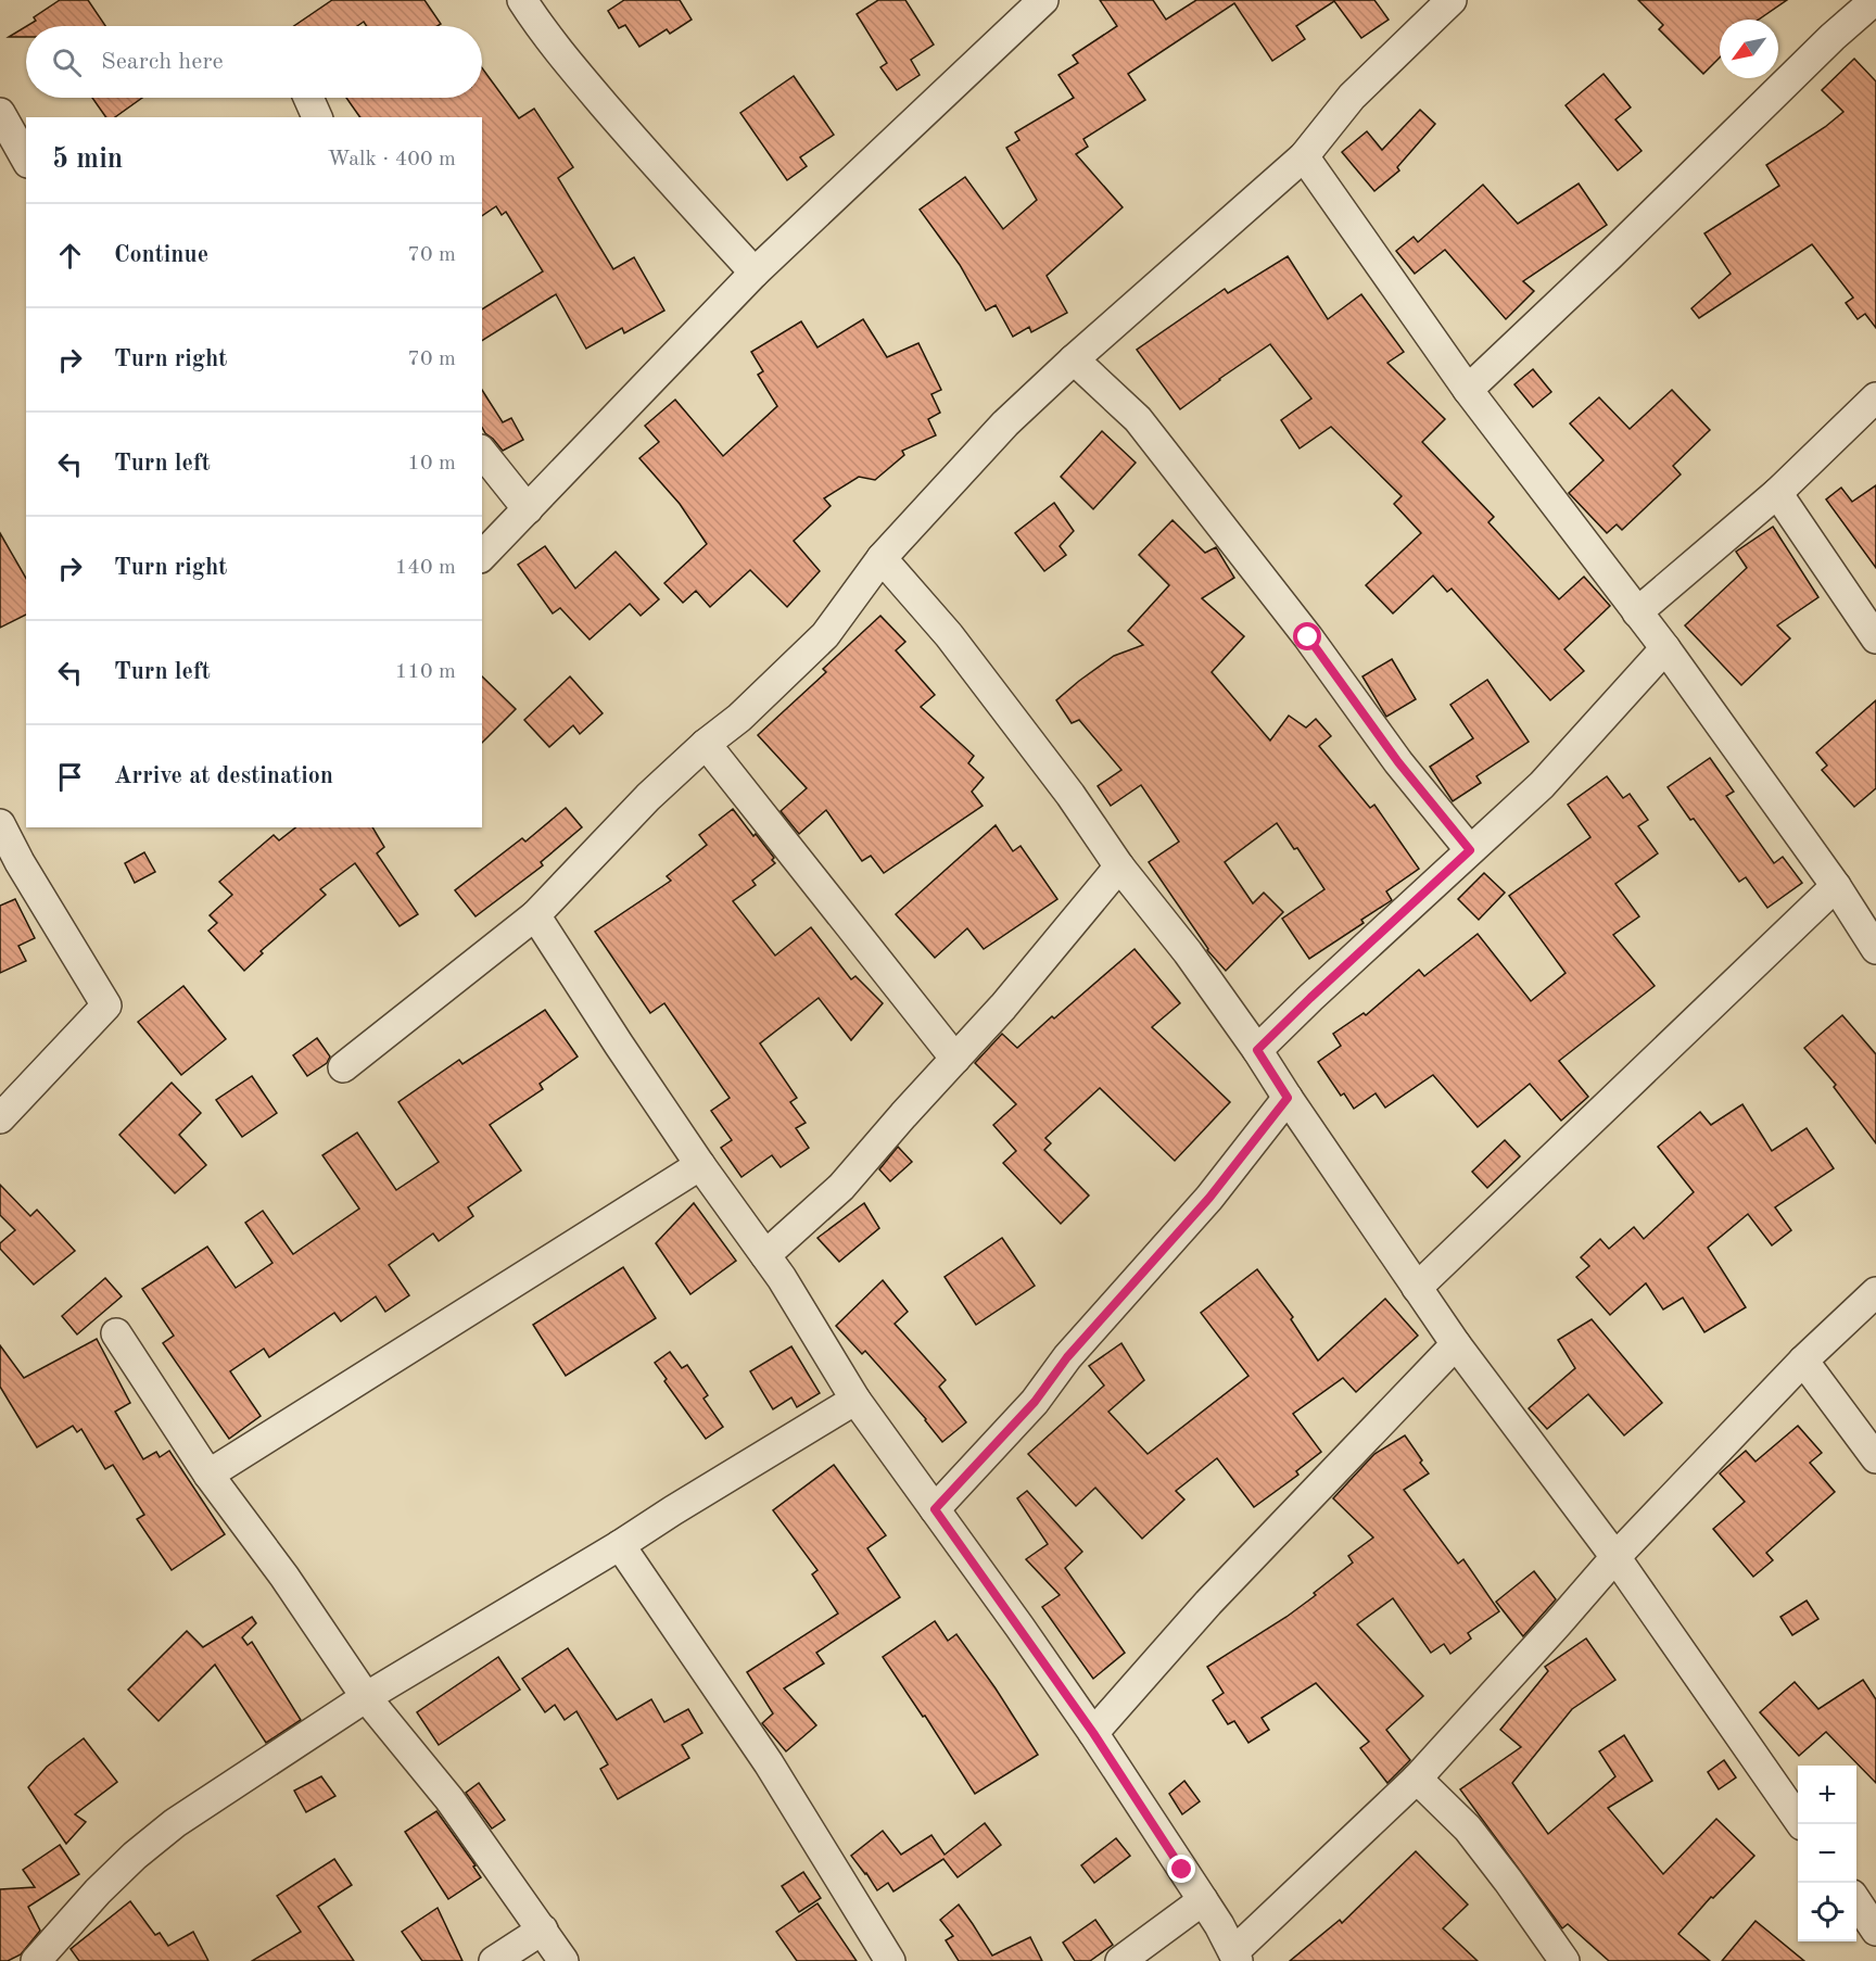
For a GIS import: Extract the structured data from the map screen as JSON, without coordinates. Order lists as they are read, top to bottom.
{
  "north": "bottom left",
  "page": {
    "search": "Search here",
    "heading": ["5 min", "Walk · 400 m"],
    "list": [
      ["Continue", "70 m"],
      ["Turn right", "70 m"],
      ["Turn left", "10 m"],
      ["Turn right", "140 m"],
      ["Turn left", "110 m"],
      "Arrive at destination"
    ],
    "map_buttons": ["+", "−"]
  }
}
